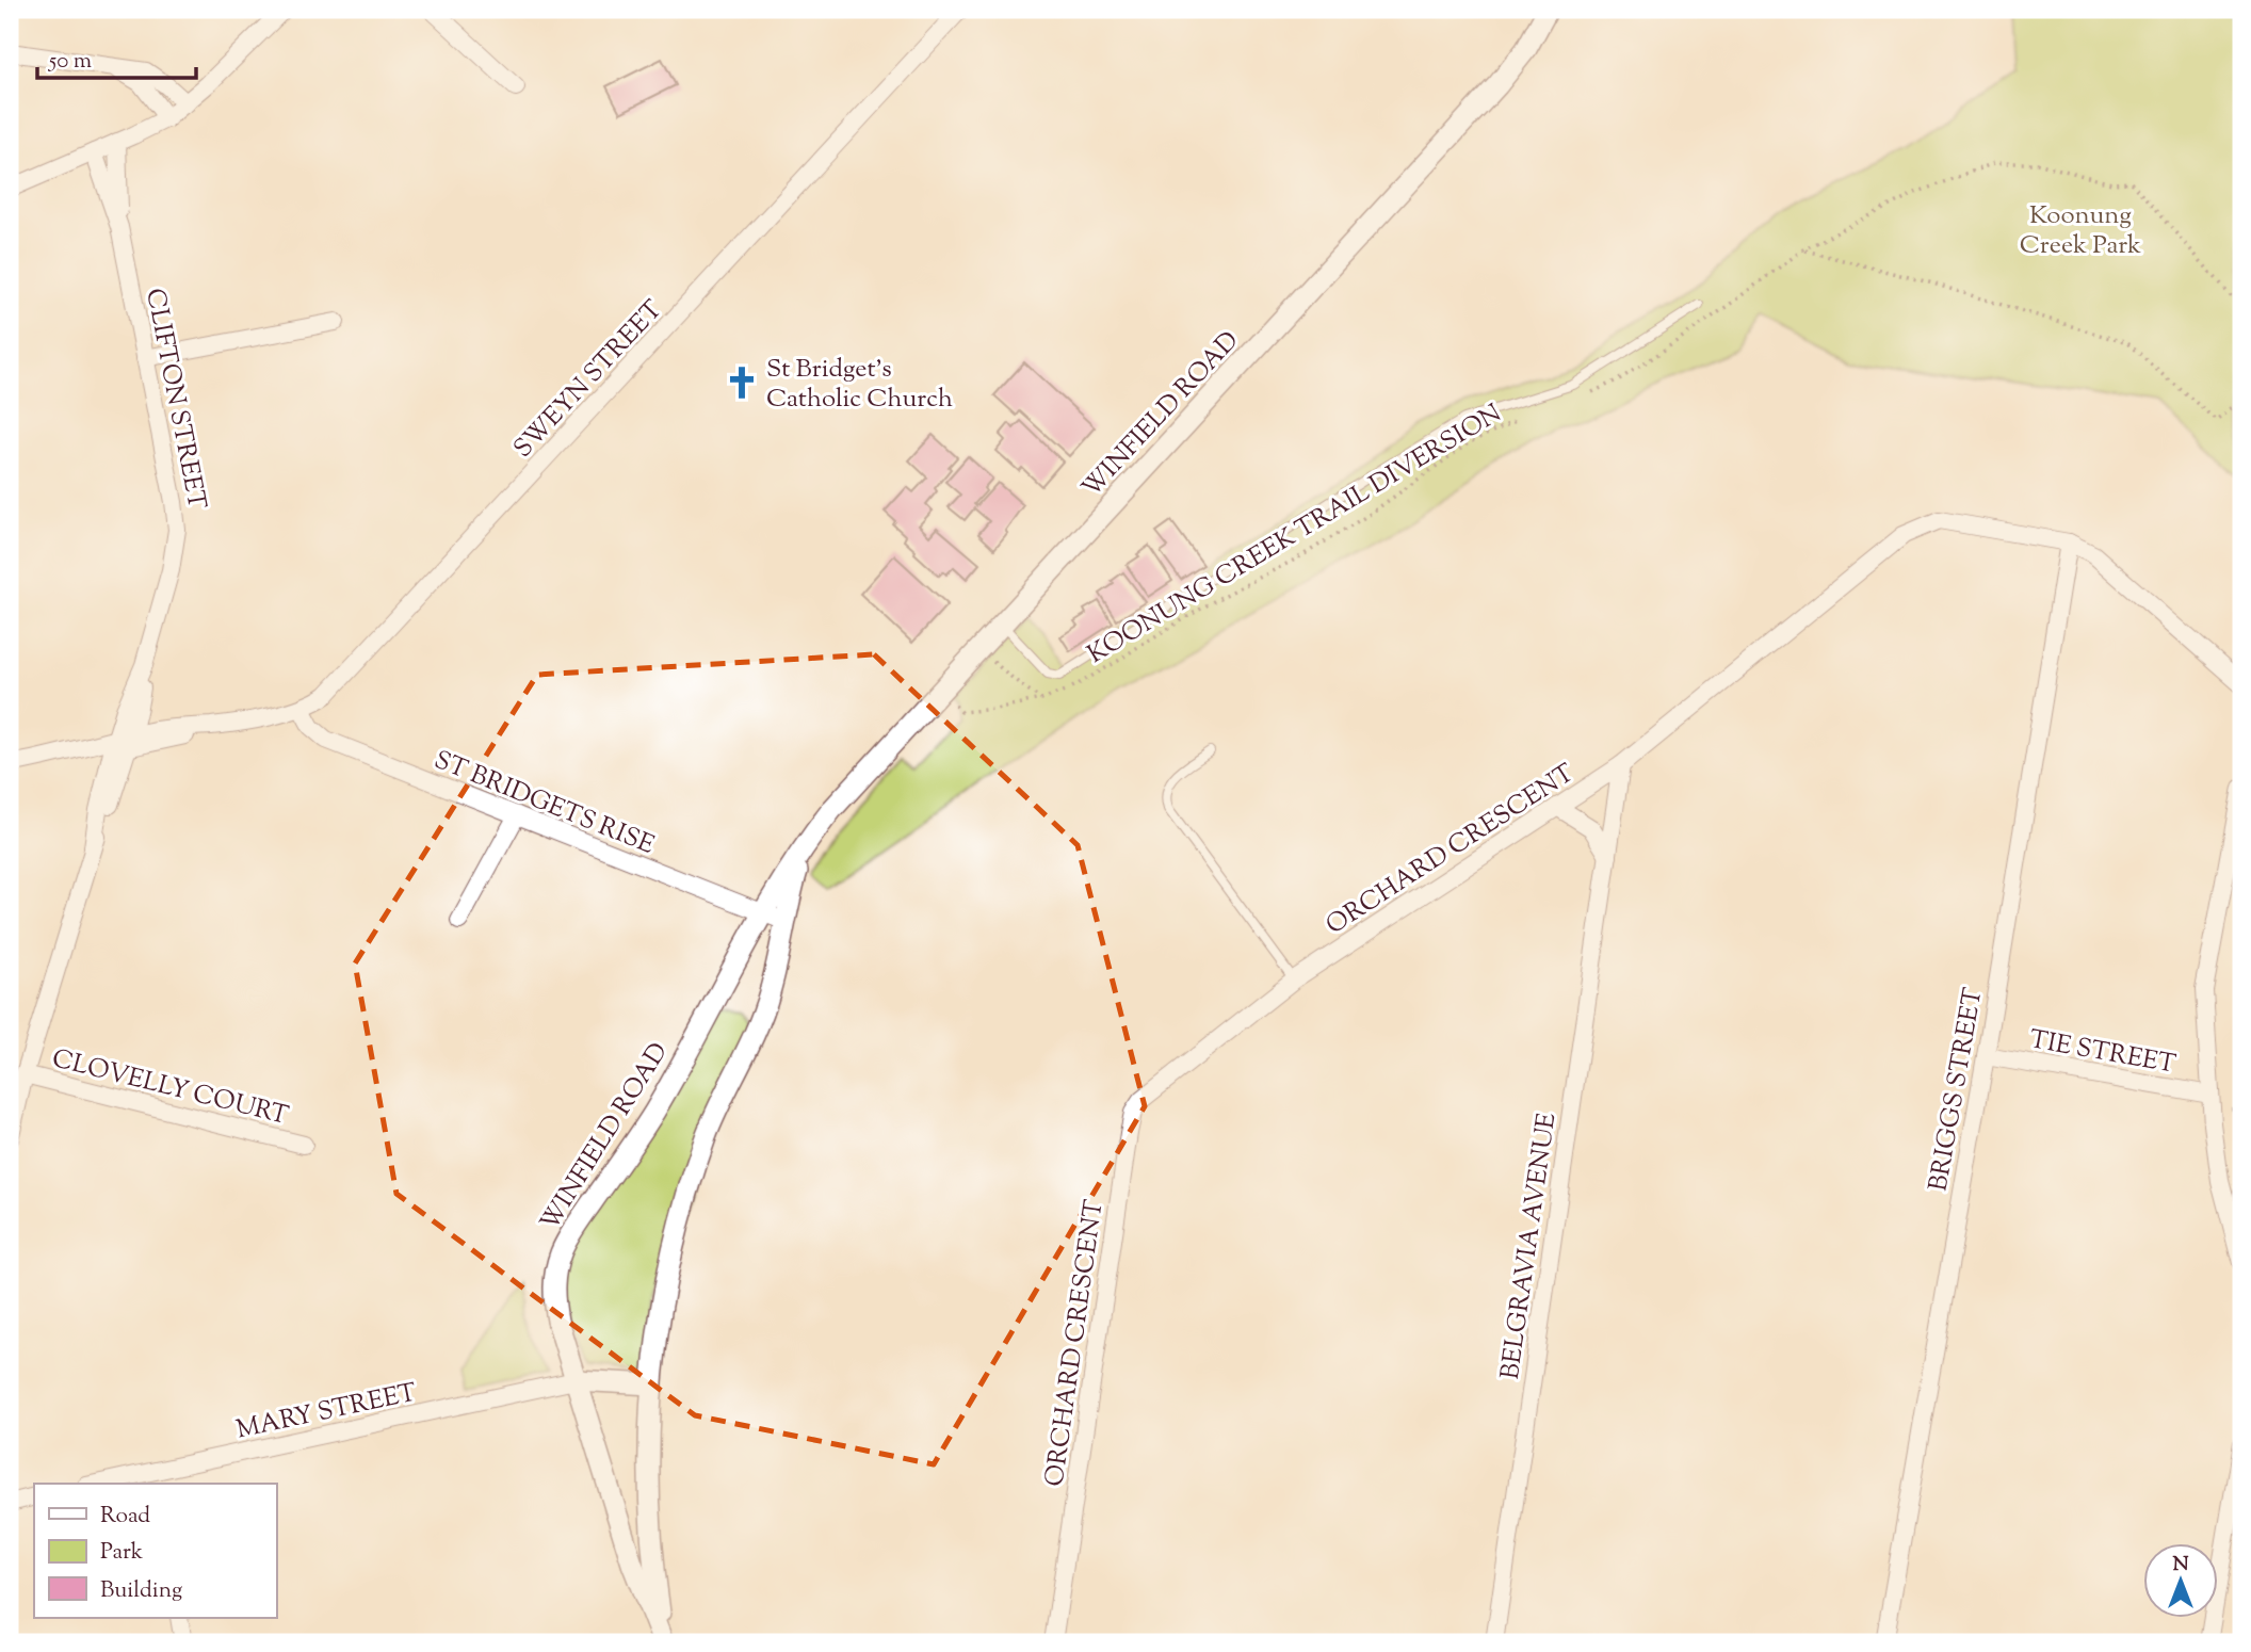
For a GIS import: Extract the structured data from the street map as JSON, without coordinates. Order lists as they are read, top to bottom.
{
  "streets": {
    "street": [
      "SWEYN STREET",
      "CLIFTON STREET",
      "WINFIELD ROAD",
      "ST BRIDGETS RISE",
      "ORCHARD CRESCENT",
      "TIE STREET",
      "CLOVELLY COURT",
      "BRIGGS STREET",
      "BELGRAVIA AVENUE",
      "MARY STREET"
    ],
    "path": ["KOONUNG CREEK TRAIL DIVERSION"]
  },
  "crossings": [
    ["SWEYN STREET", "CLIFTON STREET"],
    ["SWEYN STREET", "ST BRIDGETS RISE"],
    ["CLIFTON STREET", "CLOVELLY COURT"],
    ["WINFIELD ROAD", "KOONUNG CREEK TRAIL DIVERSION"],
    ["WINFIELD ROAD", "ST BRIDGETS RISE"],
    ["WINFIELD ROAD", "MARY STREET"],
    ["ORCHARD CRESCENT", "BRIGGS STREET"],
    ["ORCHARD CRESCENT", "BELGRAVIA AVENUE"],
    ["TIE STREET", "BRIGGS STREET"]
  ],
  "parks": ["Koonung Creek Park"],
  "places": {
    "church": ["St Bridget's Catholic Church"]
  },
  "legend": ["Road", "Park", "Building"],
  "scale_bar": "50 m",
  "north": "top"
}
